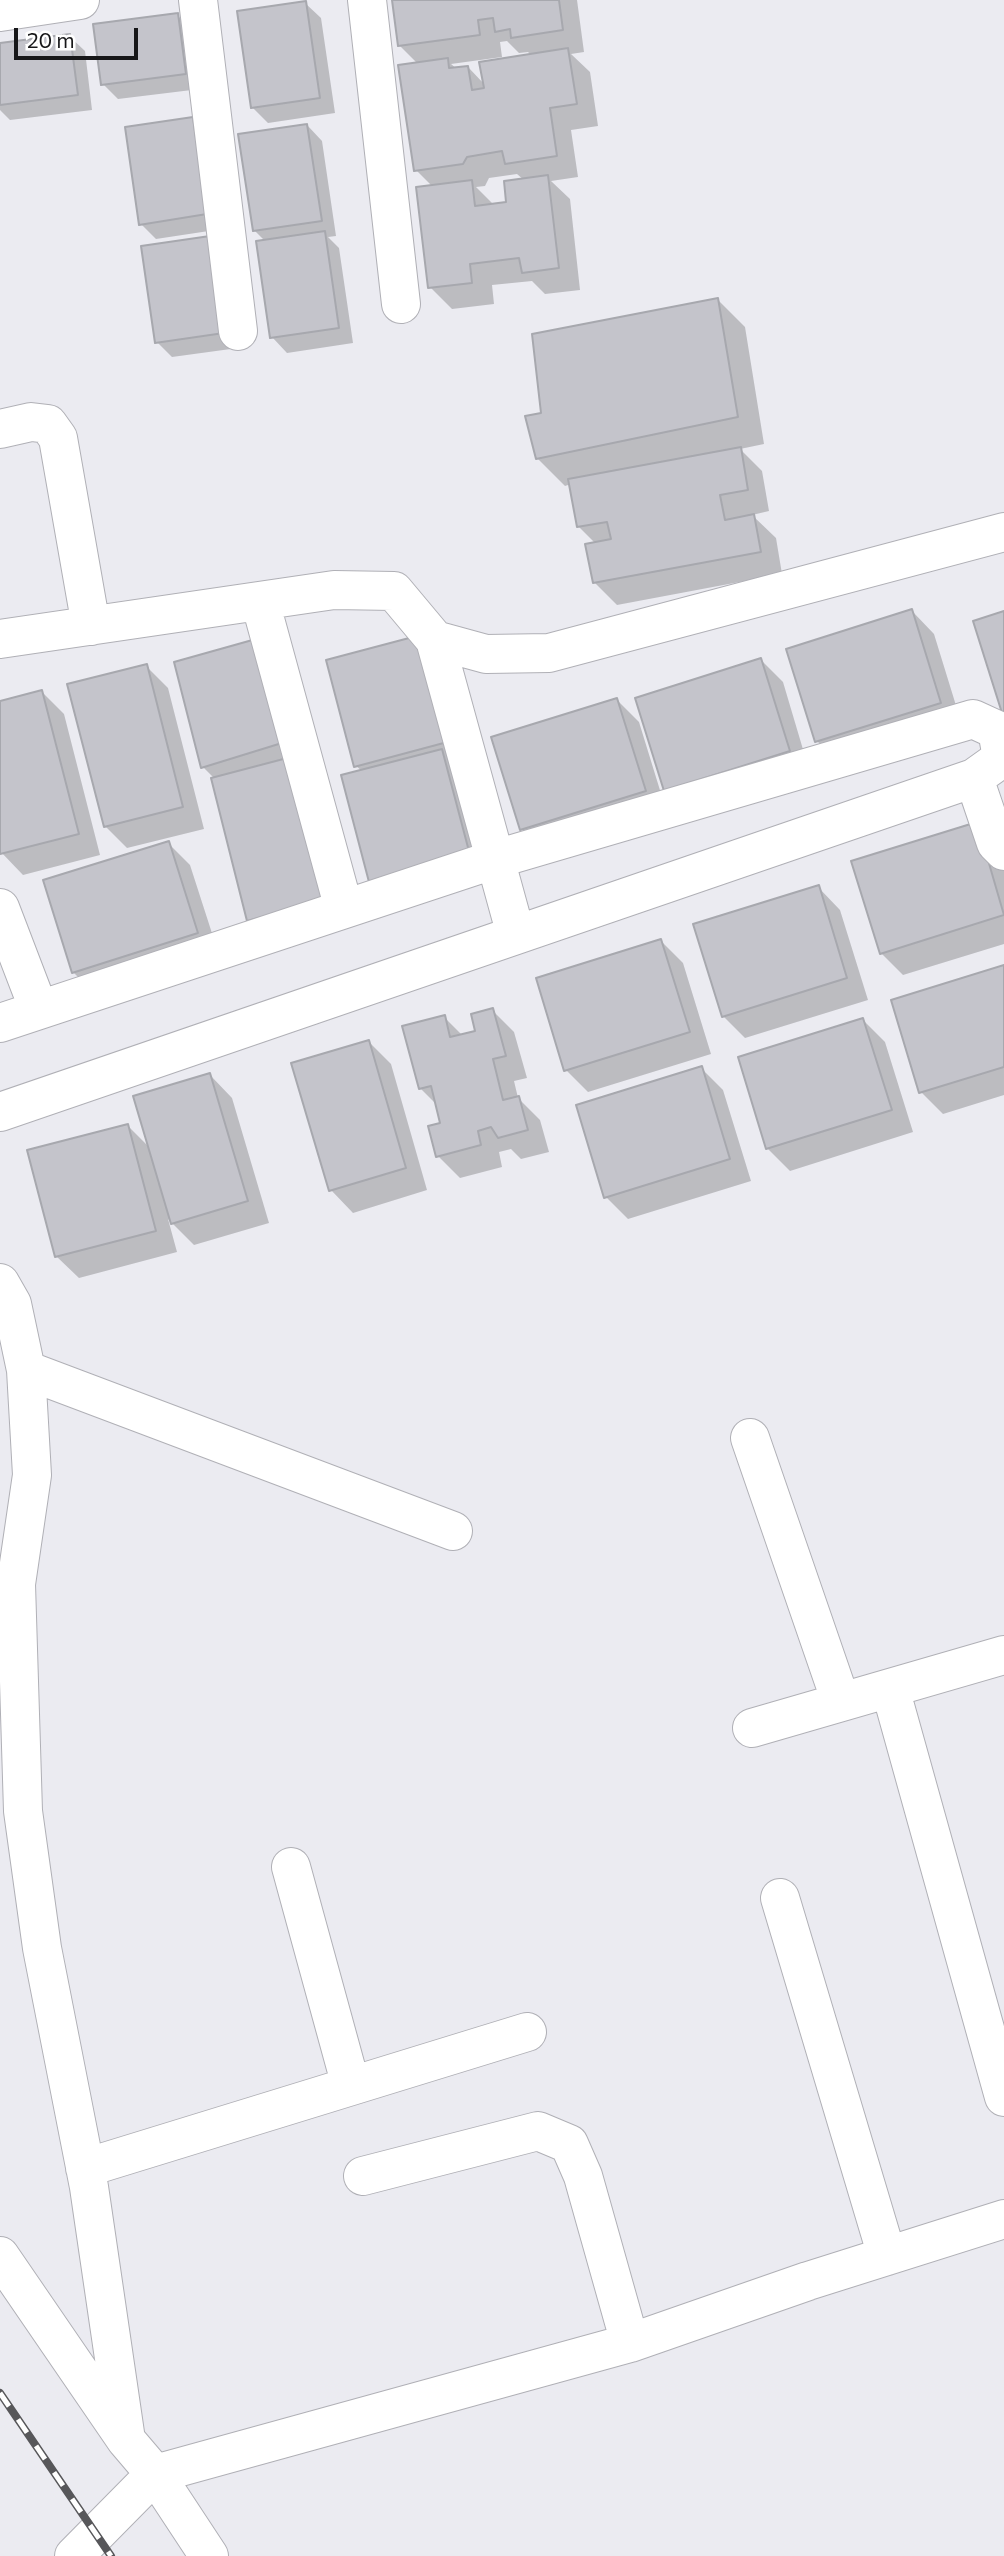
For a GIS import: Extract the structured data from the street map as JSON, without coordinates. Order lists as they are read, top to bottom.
{
  "scale_bar": "20 m"
}
